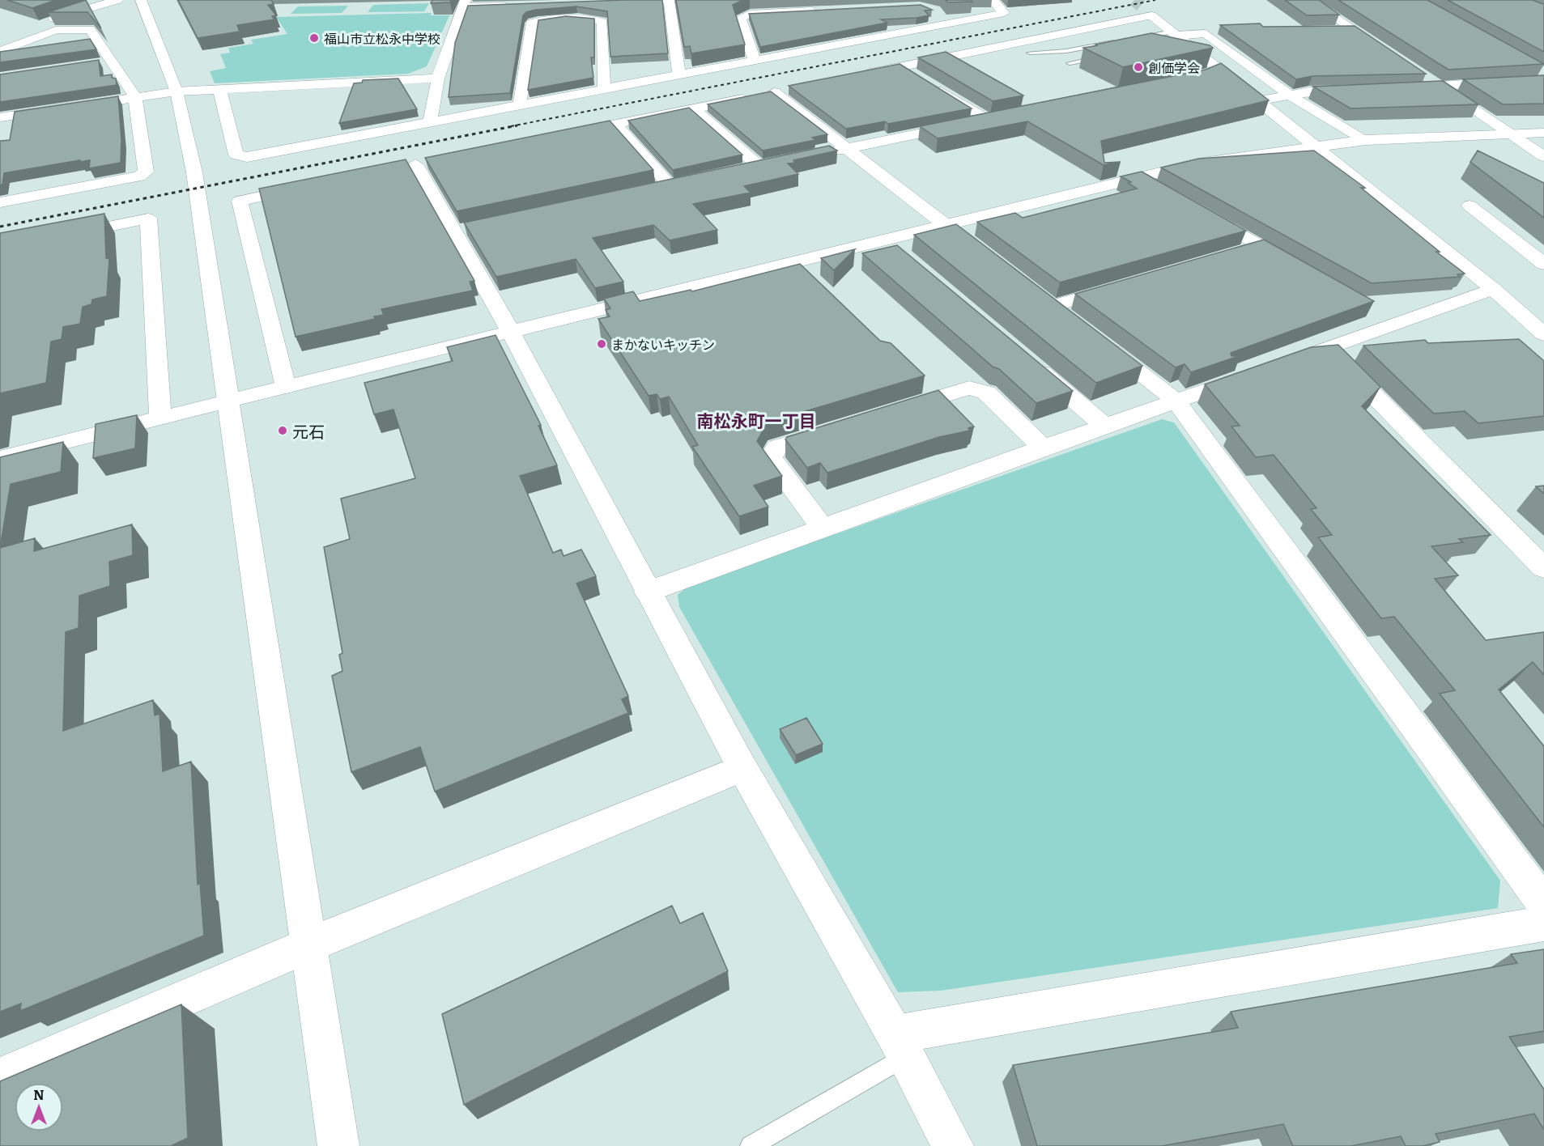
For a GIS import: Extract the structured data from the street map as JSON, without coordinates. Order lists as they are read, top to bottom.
{
  "districts": ["南松永町一丁目"],
  "places": [
    "福山市立松永中学校",
    "創価学会",
    "まかないキッチン",
    "元石"
  ],
  "north": "top"
}
